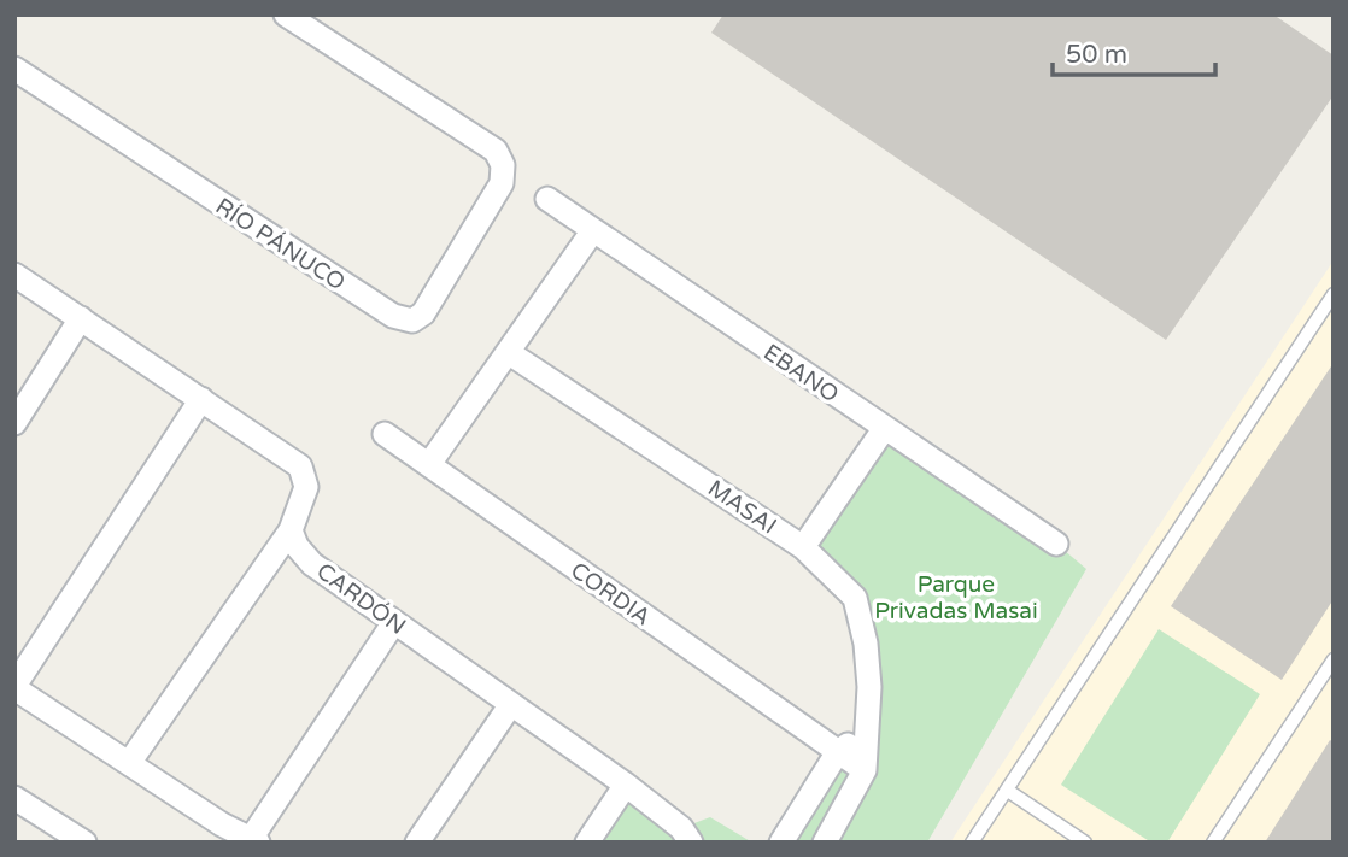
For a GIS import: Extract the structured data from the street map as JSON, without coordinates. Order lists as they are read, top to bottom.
{
  "streets": {
    "street": [
      "RÍO PÁNUCO",
      "EBANO",
      "MASAI",
      "CORDIA",
      "CARDÓN"
    ]
  },
  "crossings": [
    ["MASAI", "CORDIA"]
  ],
  "parks": ["Parque Privadas Masai"],
  "scale_bar": "50 m"
}
